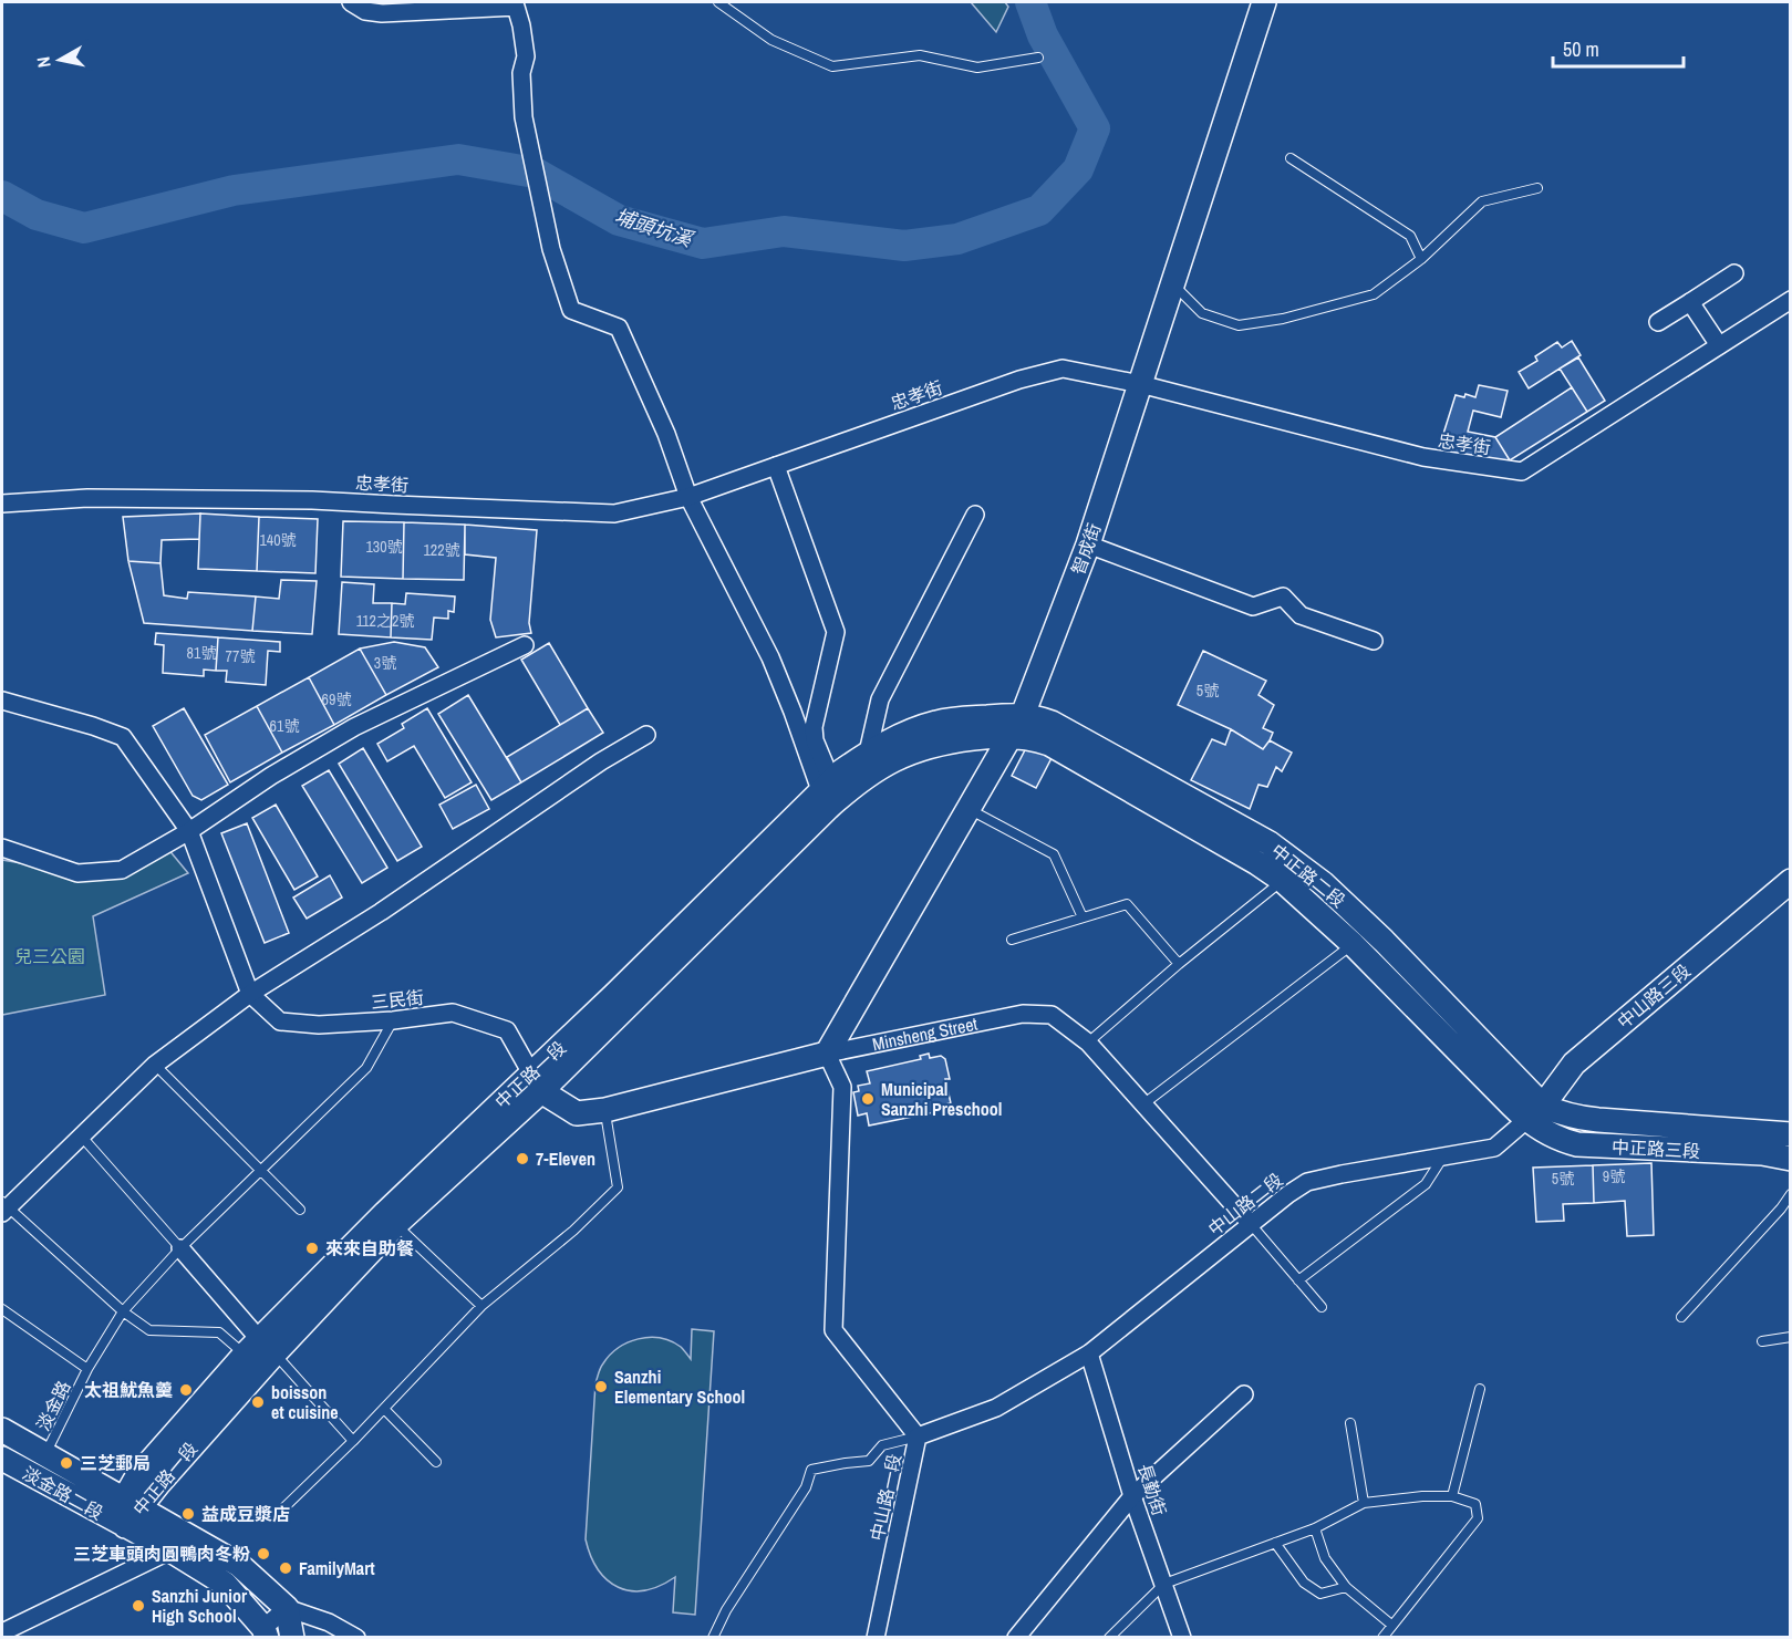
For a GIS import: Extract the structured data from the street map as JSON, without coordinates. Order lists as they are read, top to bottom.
{
  "streets": {
    "main road": [
      "智成街",
      "中正路二段",
      "中山路三段",
      "Minsheng Street",
      "中正路一段",
      "中正路三段",
      "淡金路二段"
    ],
    "street": [
      "忠孝街",
      "三民街",
      "中山路二段",
      "長勤街",
      "中山路一段"
    ],
    "lane": ["淡金路"]
  },
  "crossings": [
    ["忠孝街", "智成街"],
    ["智成街", "中正路二段"],
    ["智成街", "Minsheng Street"],
    ["智成街", "中正路一段"],
    ["中正路二段", "中山路三段"],
    ["中正路二段", "中正路一段"],
    ["中正路二段", "中正路三段"],
    ["中正路二段", "中山路二段"],
    ["中山路三段", "中正路三段"],
    ["中山路三段", "中山路二段"],
    ["三民街", "Minsheng Street"],
    ["三民街", "中正路一段"],
    ["三民街", "淡金路"],
    ["Minsheng Street", "中正路一段"],
    ["Minsheng Street", "中山路二段"],
    ["中正路一段", "淡金路二段"],
    ["中正路三段", "中山路二段"],
    ["中山路二段", "長勤街"],
    ["中山路二段", "中山路一段"],
    ["淡金路", "淡金路二段"],
    ["長勤街", "中山路一段"]
  ],
  "water": ["埔頭坑溪"],
  "parks": ["兒三公園"],
  "places": [
    "Municipal Sanzhi Preschool",
    "7-Eleven",
    "來來自助餐",
    "Sanzhi Elementary School",
    "太祖魷魚羹",
    "boisson et cuisine",
    "三芝郵局",
    "益成豆漿店",
    "三芝車頭肉圓鴨肉冬粉",
    "FamilyMart",
    "Sanzhi Junior High School"
  ],
  "house_numbers": [
    "140號",
    "130號",
    "122號",
    "112之2號",
    "81號",
    "77號",
    "3號",
    "5號",
    "69號",
    "61號",
    "9號",
    "5號"
  ],
  "scale_bar": "50 m",
  "north": "left"
}
